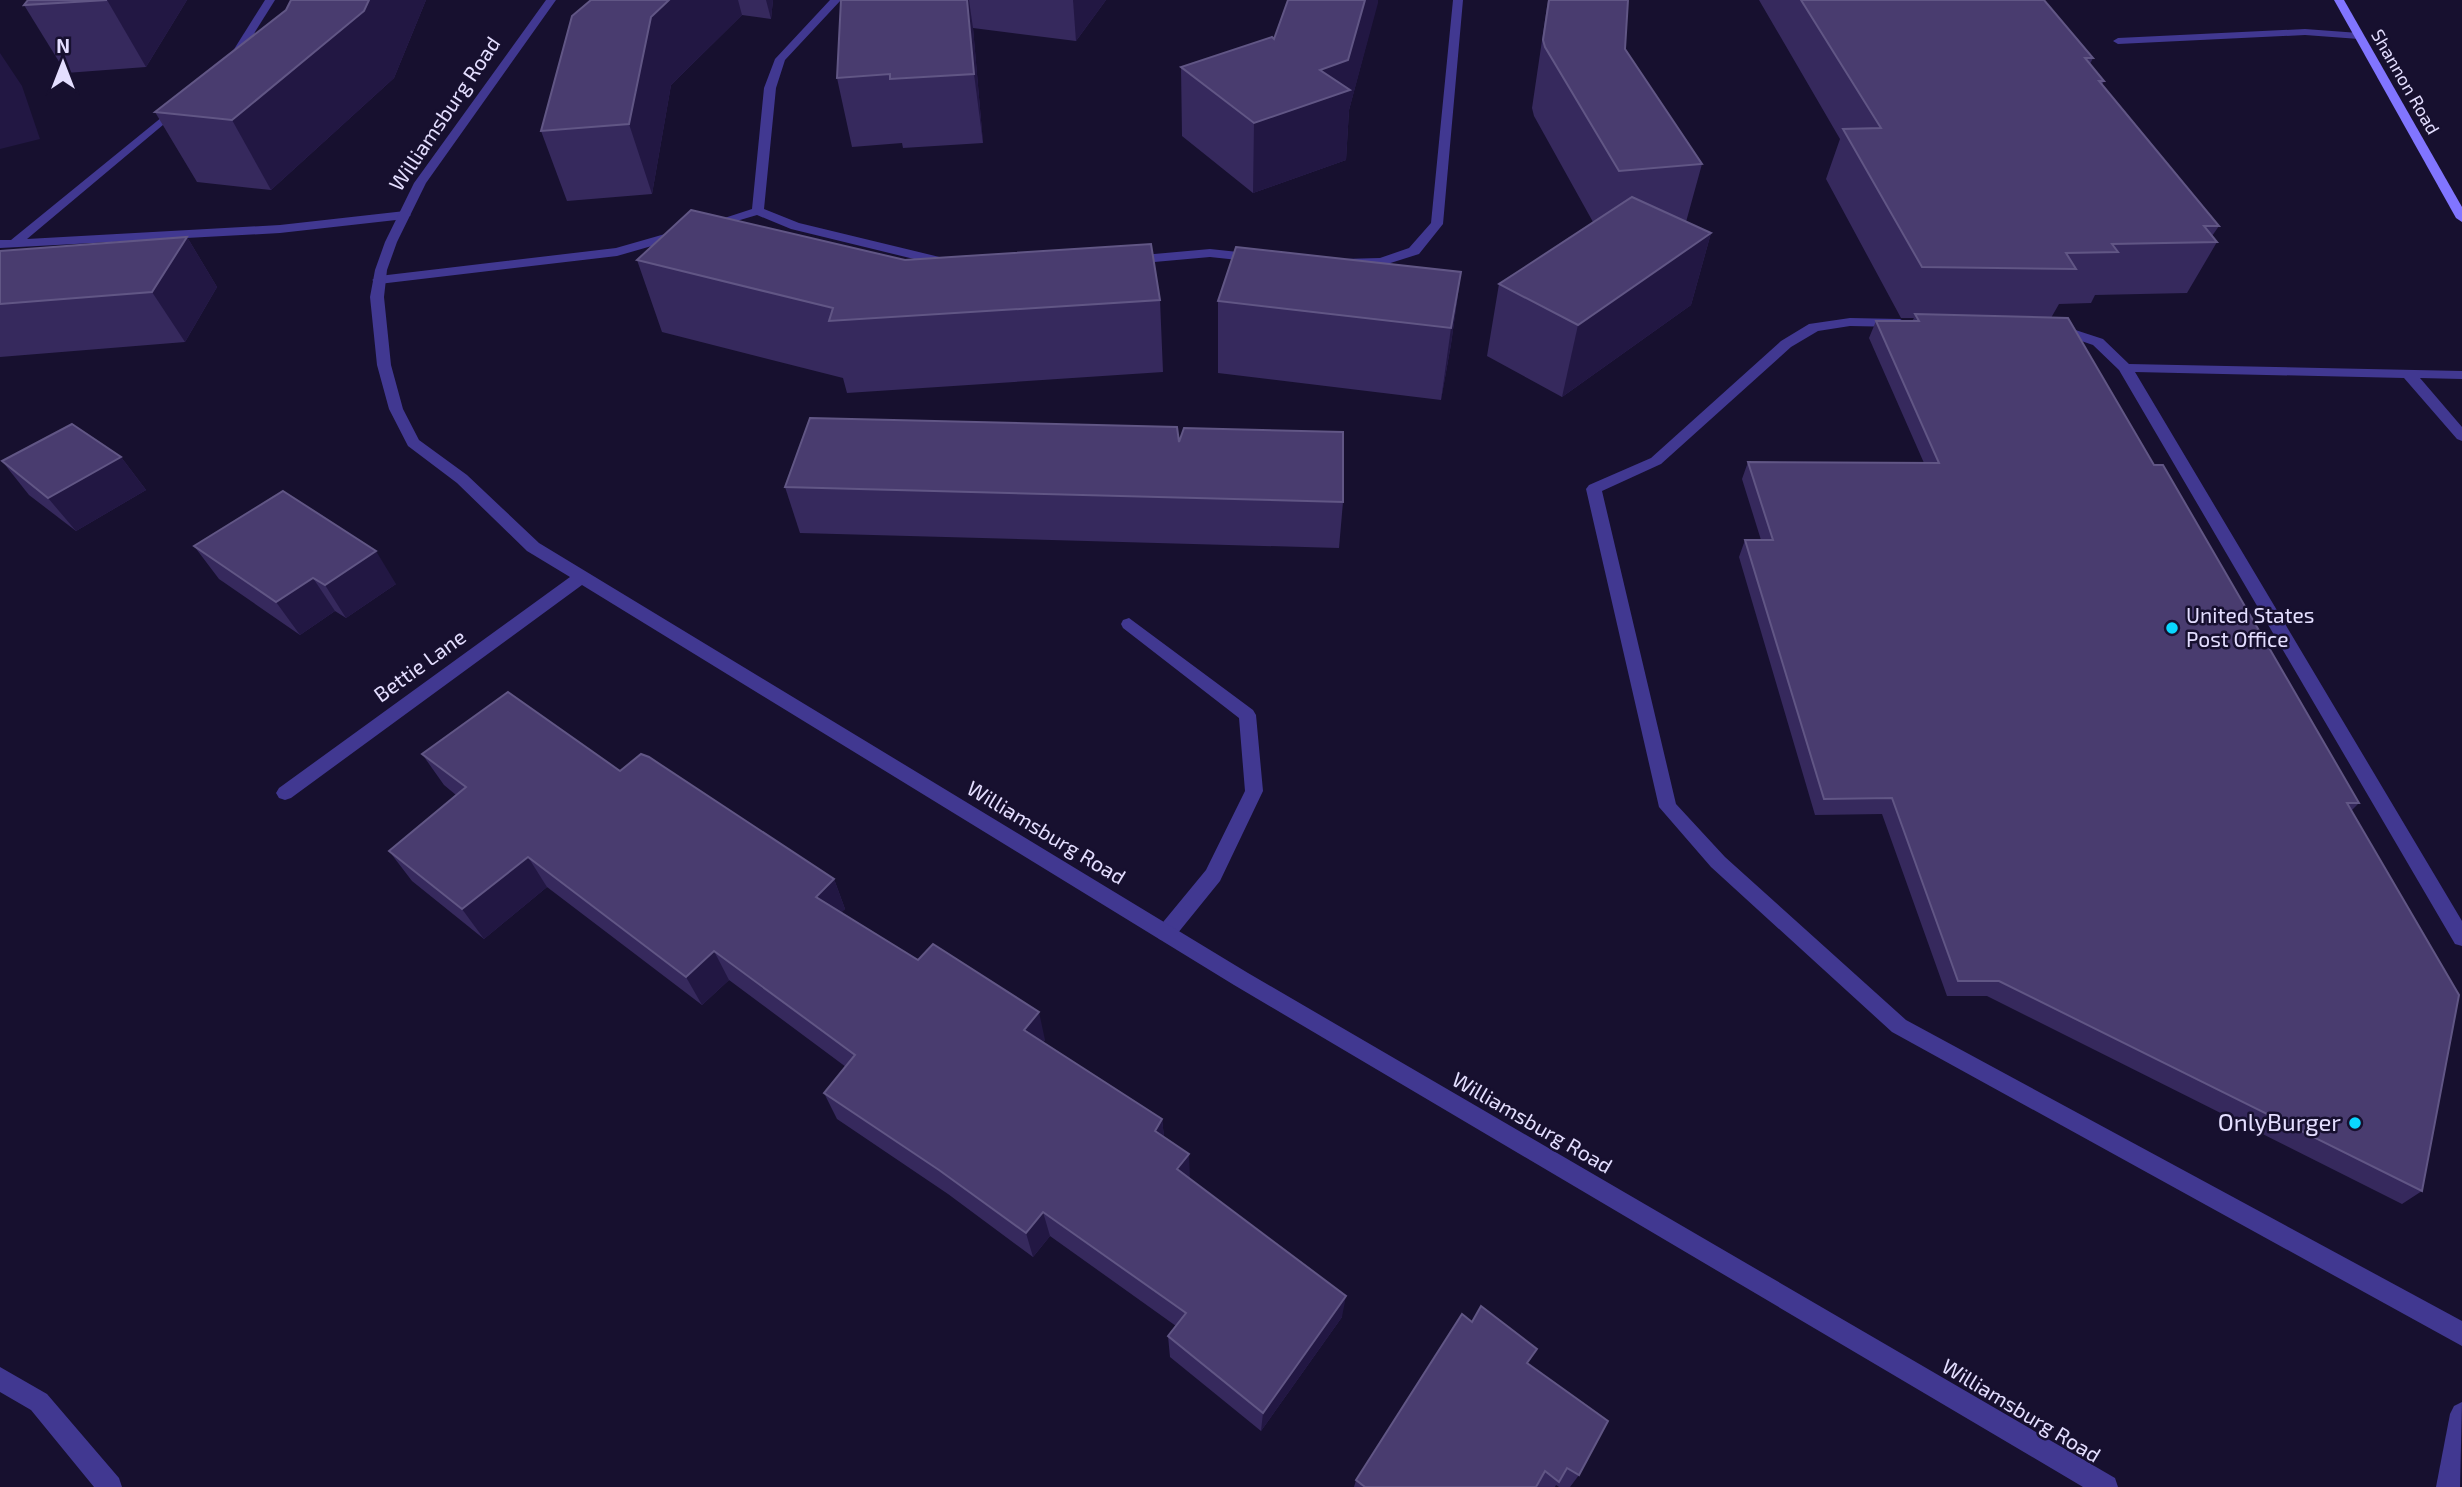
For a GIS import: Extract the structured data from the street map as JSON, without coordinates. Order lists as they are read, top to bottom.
{
  "streets": {
    "street": ["Shannon Road", "Williamsburg Road", "Bettie Lane"]
  },
  "crossings": [
    ["Williamsburg Road", "Bettie Lane"]
  ],
  "places": ["United States Post Office", "OnlyBurger"],
  "north": "top"
}
